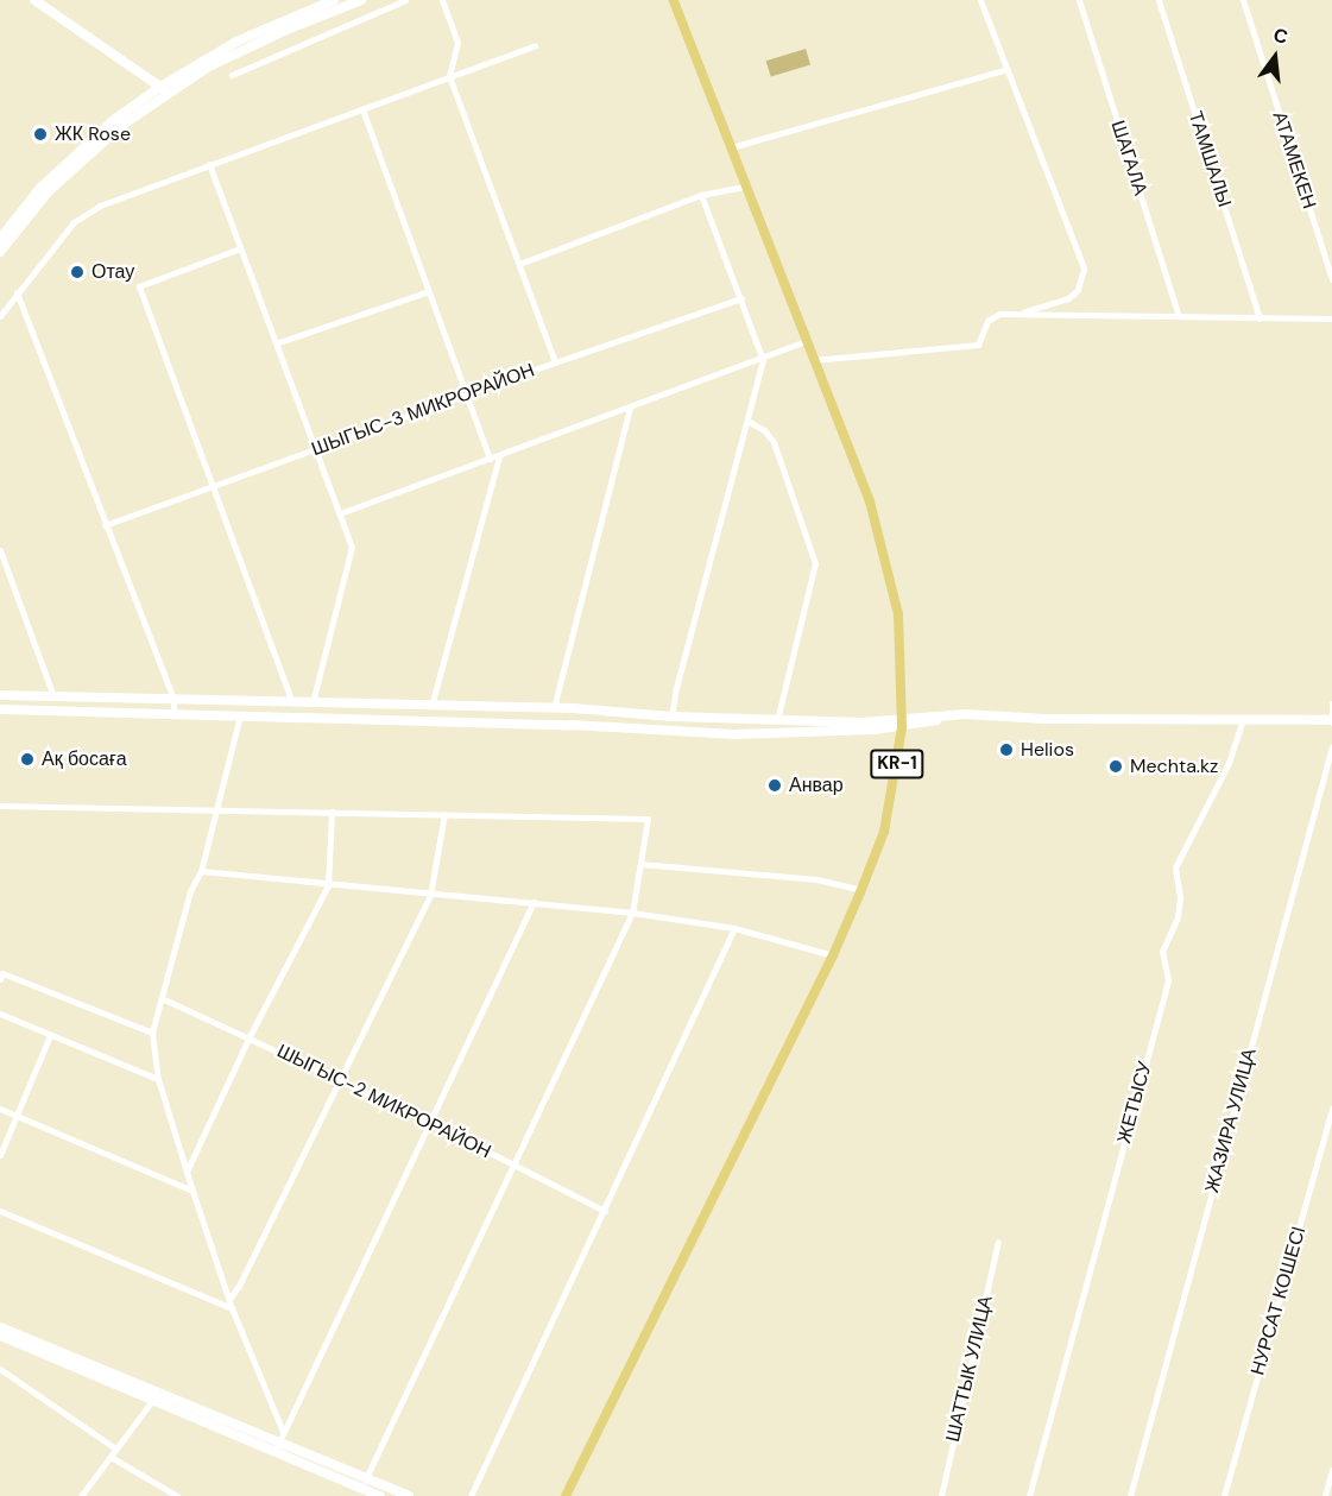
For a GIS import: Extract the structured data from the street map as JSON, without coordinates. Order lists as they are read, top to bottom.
{
  "streets": {
    "main road": ["KR-1"],
    "street": [
      "ШАГАЛА",
      "ТАМШАЛЫ",
      "АТАМЕКЕН",
      "ШЫГЫС-3 МИКРОРАЙОН",
      "ШЫГЫС-2 МИКРОРАЙОН",
      "ЖЕТЫСУ",
      "ЖАЗИРА УЛИЦА",
      "НУРСАТ КОШЕСI",
      "ШАТТЫК УЛИЦА"
    ]
  },
  "places": [
    "ЖК Rose",
    "Отау",
    "Helios",
    "Ақ босаға",
    "Mechta.kz",
    "Анвар"
  ],
  "north": "top"
}
